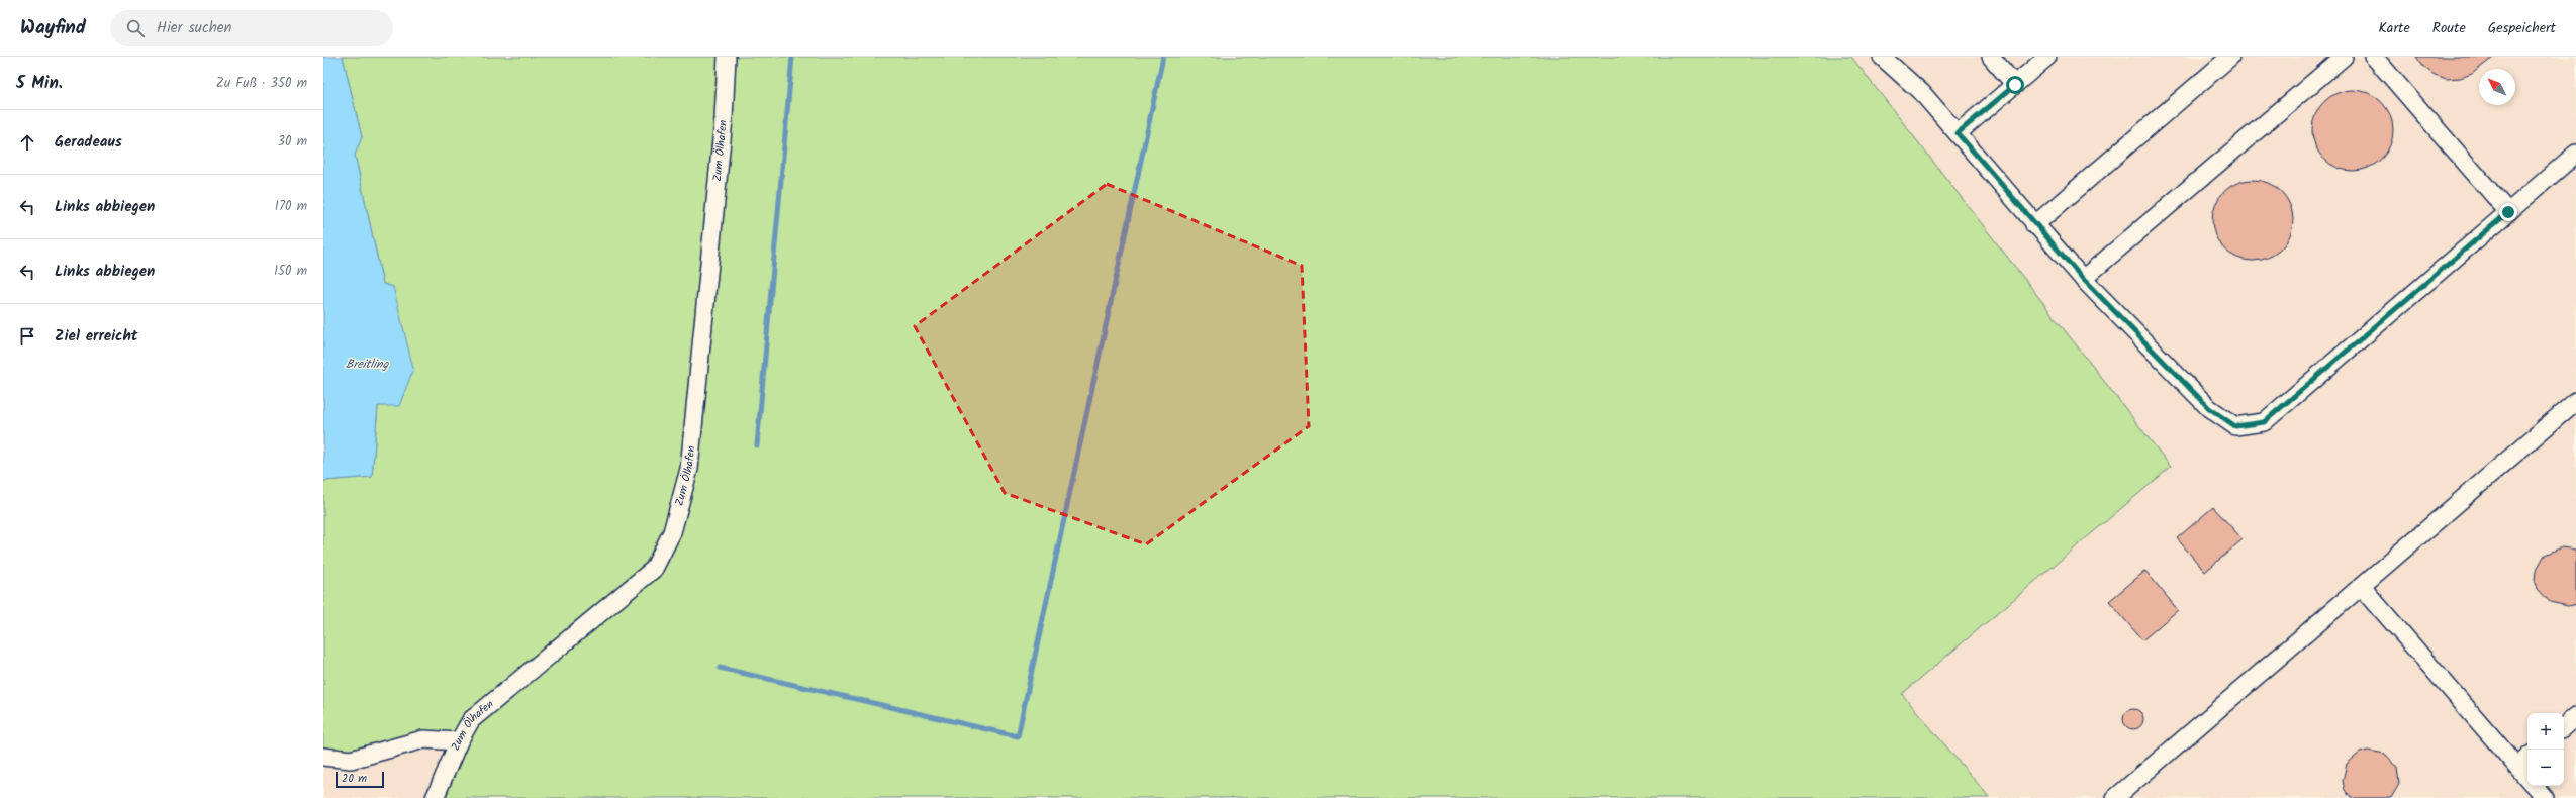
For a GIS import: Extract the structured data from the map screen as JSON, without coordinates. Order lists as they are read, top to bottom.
{
  "streets": {
    "lane": ["Zum Ölhafen"]
  },
  "water": ["Breitling"],
  "scale_bar": "20 m",
  "north": "top left",
  "page": {
    "header": "Wayfind",
    "search": "Hier suchen",
    "nav": ["Karte", "Route", "Gespeichert"],
    "heading": ["5 Min.", "Zu Fuß · 350 m"],
    "list": [
      ["Geradeaus", "30 m"],
      ["Links abbiegen", "170 m"],
      ["Links abbiegen", "150 m"],
      "Ziel erreicht"
    ],
    "map_buttons": ["+", "−"],
    "scale": "20 m"
  }
}
